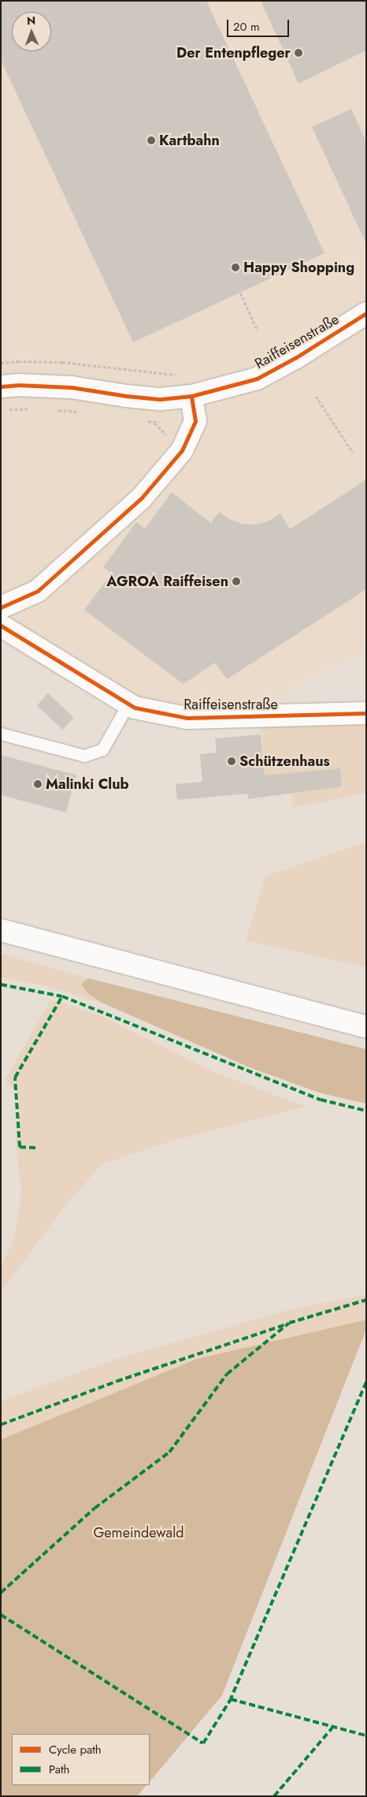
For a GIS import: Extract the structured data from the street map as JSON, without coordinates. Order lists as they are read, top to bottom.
{
  "streets": {
    "street": ["Raiffeisenstraße"]
  },
  "parks": ["Gemeindewald"],
  "places": [
    "Der Entenpfleger",
    "Kartbahn",
    "Happy Shopping",
    "AGROA Raiffeisen",
    "Schützenhaus",
    "Malinki Club"
  ],
  "legend": ["Cycle path", "Path"],
  "scale_bar": "20 m",
  "north": "top"
}
